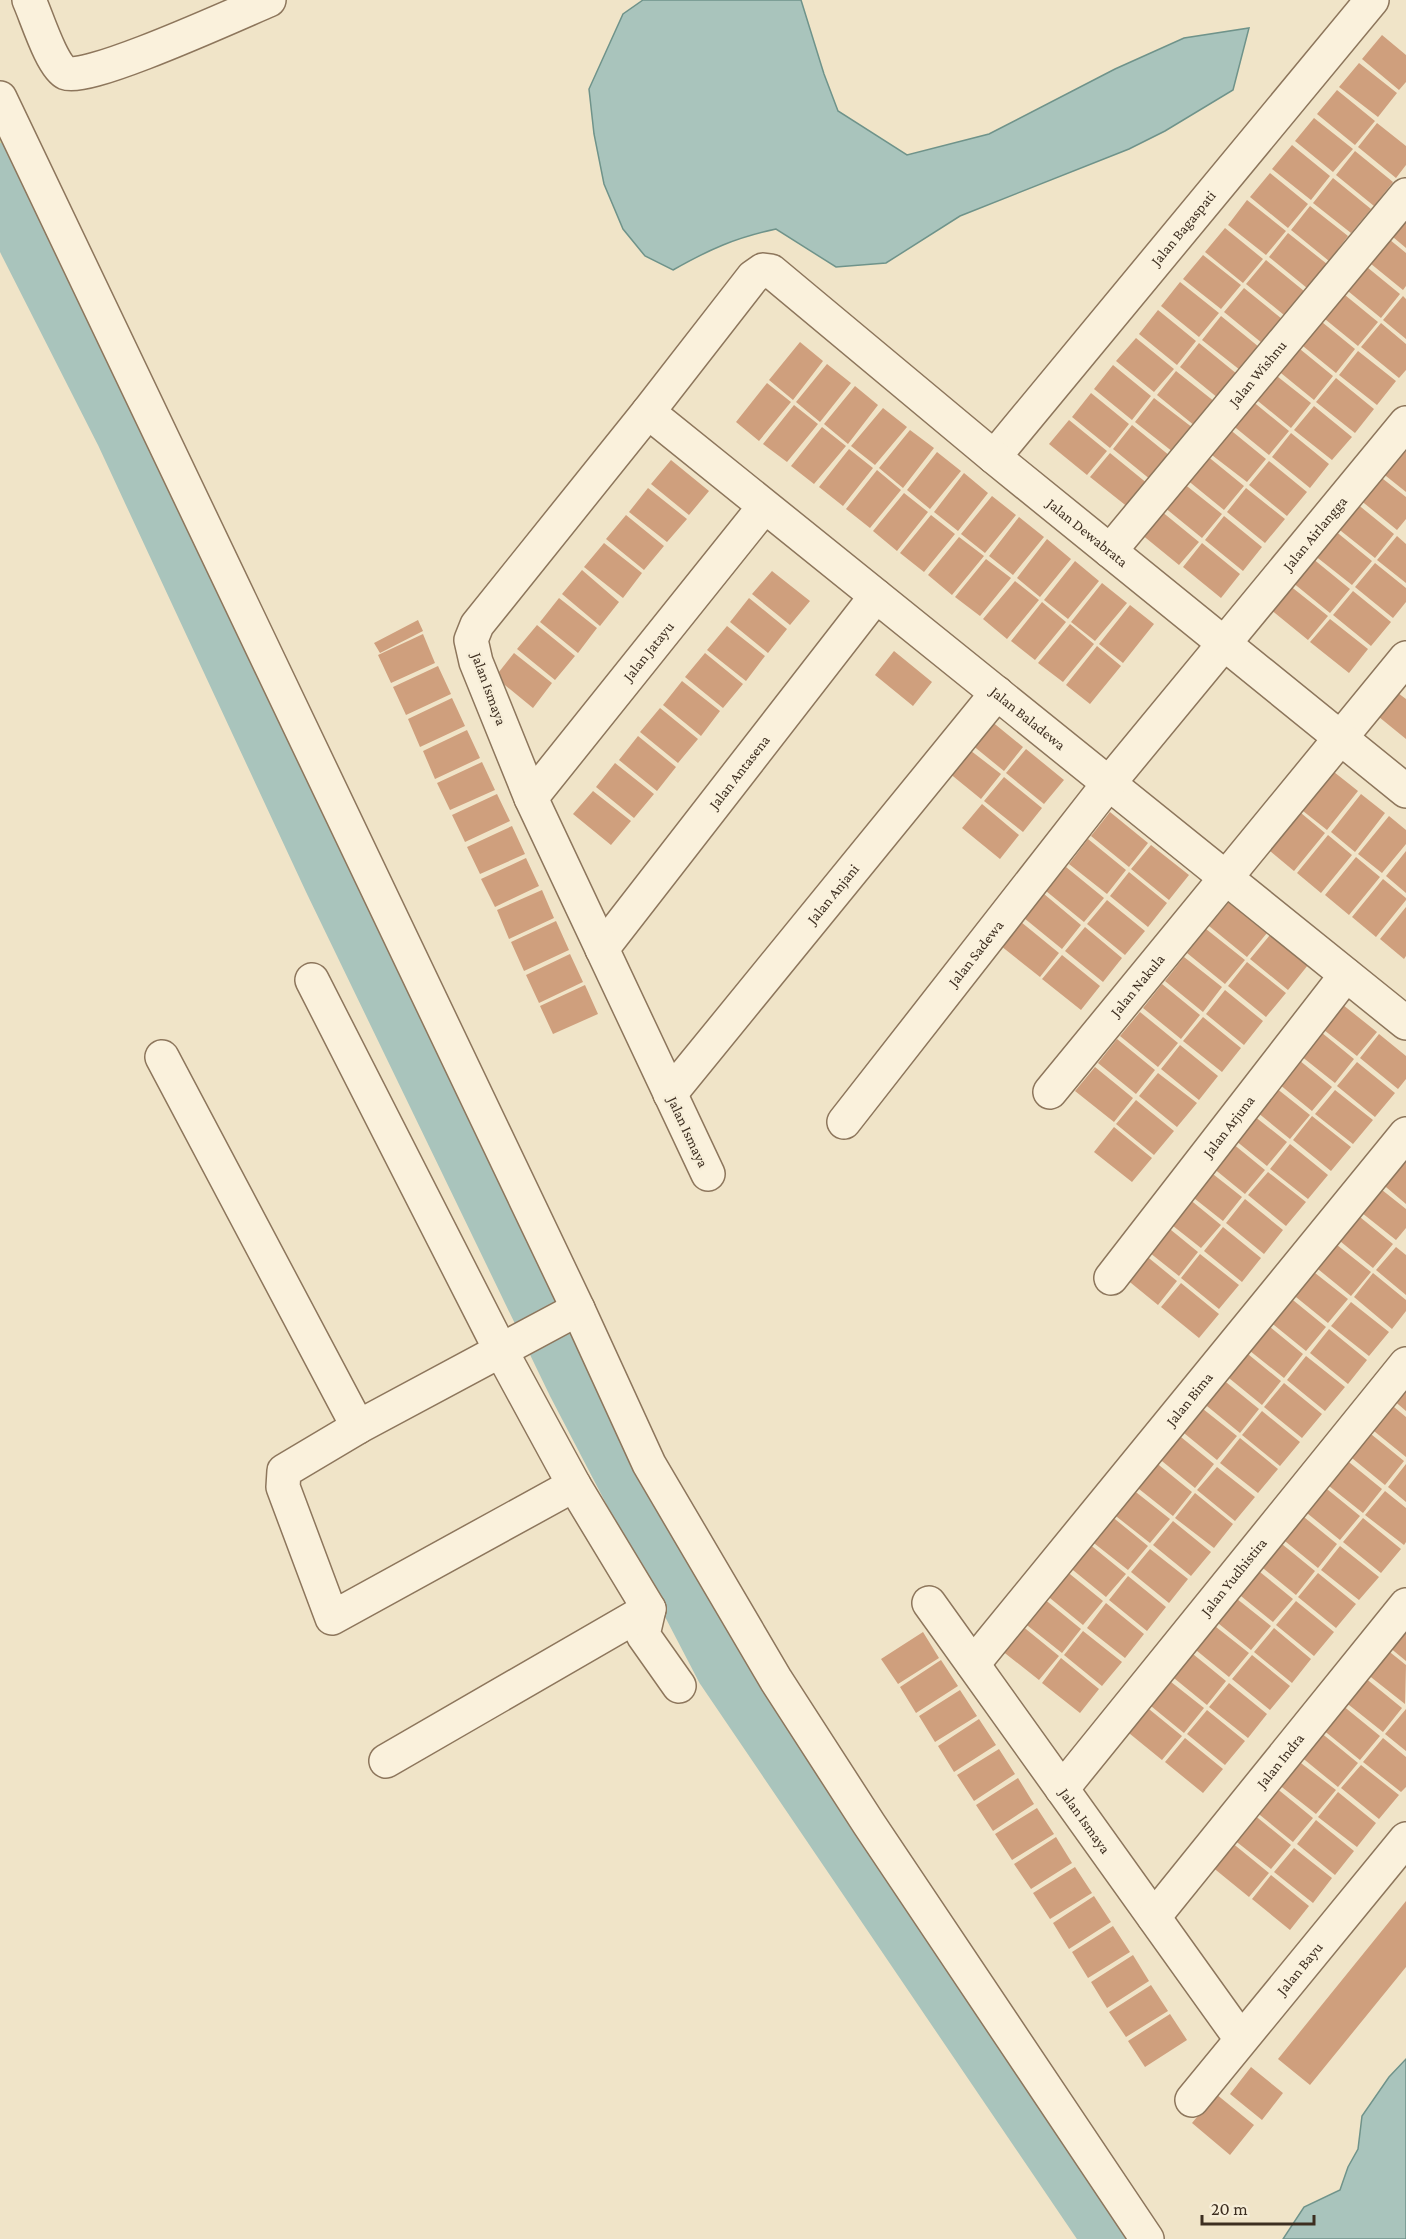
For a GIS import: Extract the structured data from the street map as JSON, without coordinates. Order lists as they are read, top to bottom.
{
  "streets": {
    "street": [
      "Jalan Bagaspati",
      "Jalan Wishnu",
      "Jalan Dewabrata",
      "Jalan Airlangga",
      "Jalan Jatayu",
      "Jalan Ismaya",
      "Jalan Baladewa",
      "Jalan Antasena",
      "Jalan Anjani",
      "Jalan Sadewa",
      "Jalan Nakula",
      "Jalan Arjuna",
      "Jalan Bima",
      "Jalan Yudhistira",
      "Jalan Indra",
      "Jalan Bayu"
    ]
  },
  "crossings": [
    ["Jalan Bagaspati", "Jalan Dewabrata"],
    ["Jalan Wishnu", "Jalan Dewabrata"],
    ["Jalan Dewabrata", "Jalan Airlangga"],
    ["Jalan Dewabrata", "Jalan Ismaya"],
    ["Jalan Dewabrata", "Jalan Nakula"],
    ["Jalan Airlangga", "Jalan Baladewa"],
    ["Jalan Airlangga", "Jalan Sadewa"],
    ["Jalan Jatayu", "Jalan Ismaya"],
    ["Jalan Jatayu", "Jalan Baladewa"],
    ["Jalan Ismaya", "Jalan Baladewa"],
    ["Jalan Ismaya", "Jalan Antasena"],
    ["Jalan Ismaya", "Jalan Anjani"],
    ["Jalan Ismaya", "Jalan Bima"],
    ["Jalan Ismaya", "Jalan Yudhistira"],
    ["Jalan Ismaya", "Jalan Indra"],
    ["Jalan Ismaya", "Jalan Bayu"],
    ["Jalan Baladewa", "Jalan Antasena"],
    ["Jalan Baladewa", "Jalan Anjani"],
    ["Jalan Baladewa", "Jalan Sadewa"],
    ["Jalan Baladewa", "Jalan Nakula"],
    ["Jalan Baladewa", "Jalan Arjuna"]
  ],
  "scale_bar": "20 m"
}
